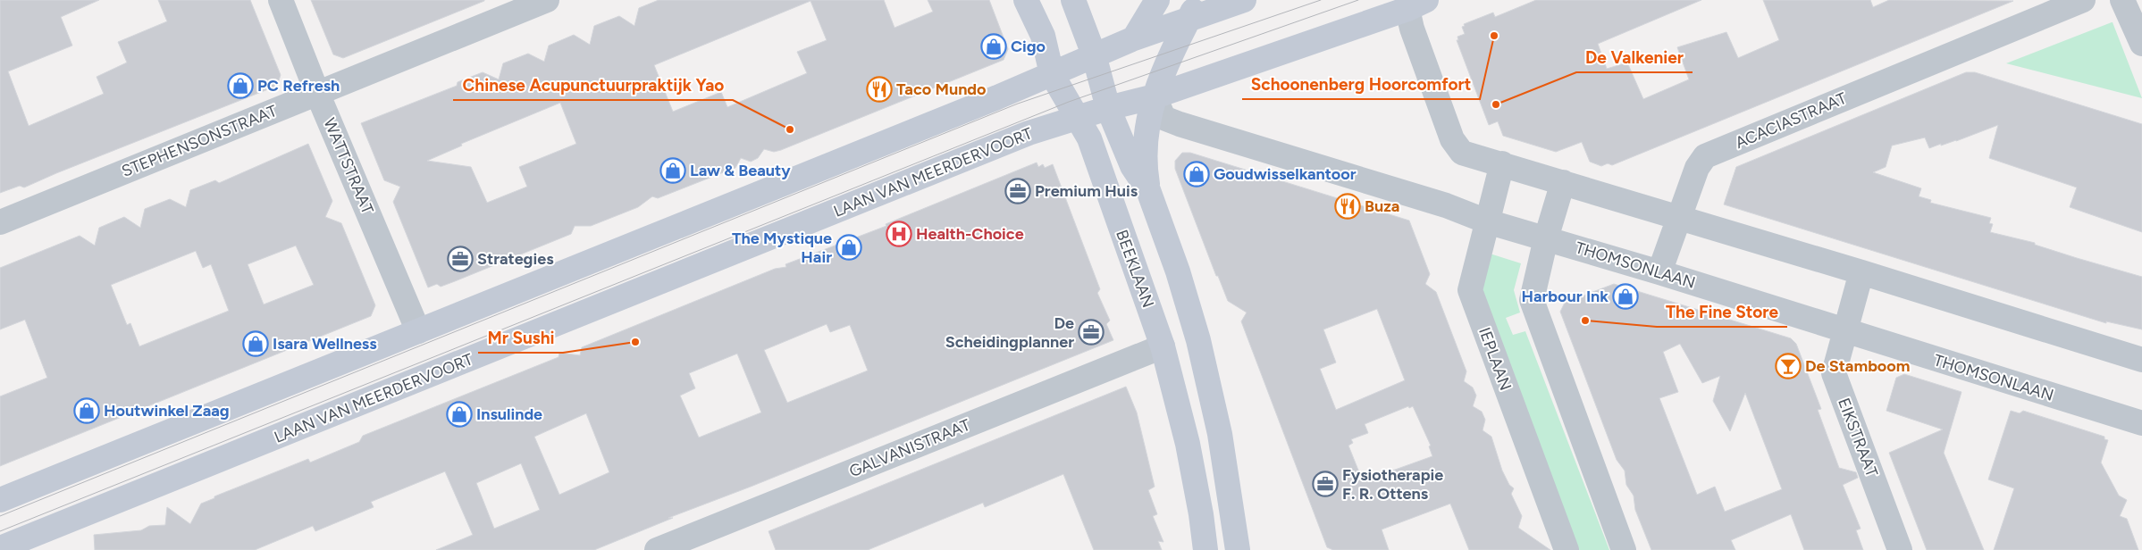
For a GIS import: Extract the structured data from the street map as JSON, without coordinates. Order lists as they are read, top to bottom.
{
  "streets": {
    "street": [
      "ACACIASTRAAT",
      "STEPHENSONSTRAAT",
      "WATTSTRAAT",
      "LAAN VAN MEERDERVOORT",
      "THOMSONLAAN",
      "BEEKLAAN",
      "IEPLAAN",
      "EIKSTRAAT",
      "GALVANISTRAAT"
    ]
  },
  "crossings": [
    ["ACACIASTRAAT", "THOMSONLAAN"],
    ["STEPHENSONSTRAAT", "WATTSTRAAT"],
    ["LAAN VAN MEERDERVOORT", "THOMSONLAAN"],
    ["LAAN VAN MEERDERVOORT", "BEEKLAAN"],
    ["THOMSONLAAN", "IEPLAAN"],
    ["THOMSONLAAN", "EIKSTRAAT"],
    ["BEEKLAAN", "GALVANISTRAAT"]
  ],
  "places": {
    "other": [
      "Schoonenberg Hoorcomfort",
      "De Valkenier",
      "Chinese Acupunctuurpraktijk Yao",
      "The Fine Store",
      "Mr Sushi"
    ],
    "shop": [
      "Cigo",
      "PC Refresh",
      "Law & Beauty",
      "Goudwisselkantoor",
      "The Mystique Hair",
      "Harbour Ink",
      "Isara Wellness",
      "Houtwinkel Zaag",
      "Insulinde"
    ],
    "restaurant": ["Taco Mundo", "Buza"],
    "office": [
      "Premium Huis",
      "Strategies",
      "De Scheidingplanner",
      "Fysiotherapie F. R. Ottens"
    ],
    "hospital": ["Health-Choice"],
    "bar": ["De Stamboom"]
  }
}
